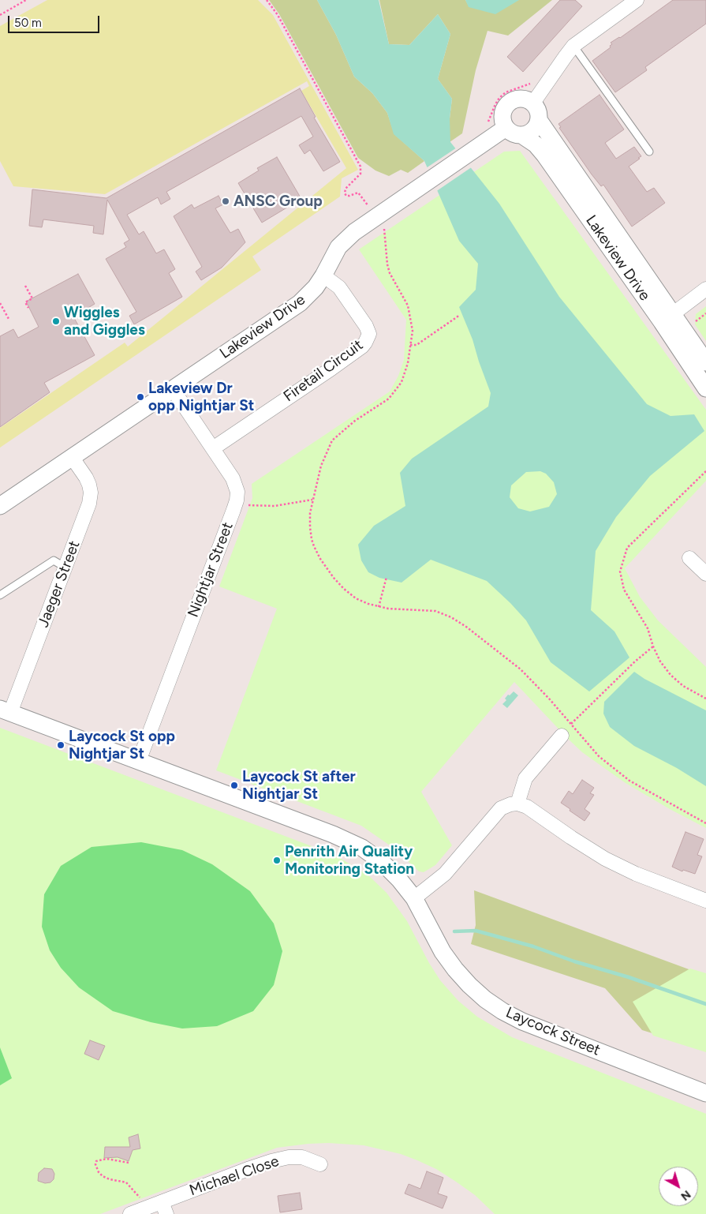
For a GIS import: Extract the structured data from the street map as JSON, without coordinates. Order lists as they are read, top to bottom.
{
  "streets": {
    "street": [
      "Lakeview Drive",
      "Firetail Circuit",
      "Nightjar Street",
      "Jaeger Street",
      "Laycock Street",
      "Michael Close"
    ]
  },
  "crossings": [
    ["Lakeview Drive", "Firetail Circuit"],
    ["Lakeview Drive", "Nightjar Street"],
    ["Lakeview Drive", "Jaeger Street"],
    ["Firetail Circuit", "Nightjar Street"],
    ["Nightjar Street", "Laycock Street"],
    ["Jaeger Street", "Laycock Street"]
  ],
  "places": [
    "ANSC Group",
    "Wiggles and Giggles",
    "Lakeview Dr opp Nightjar St",
    "Laycock St opp Nightjar St",
    "Laycock St after Nightjar St",
    "Penrith Air Quality Monitoring Station"
  ],
  "scale_bar": "50 m",
  "north": "bottom right"
}
